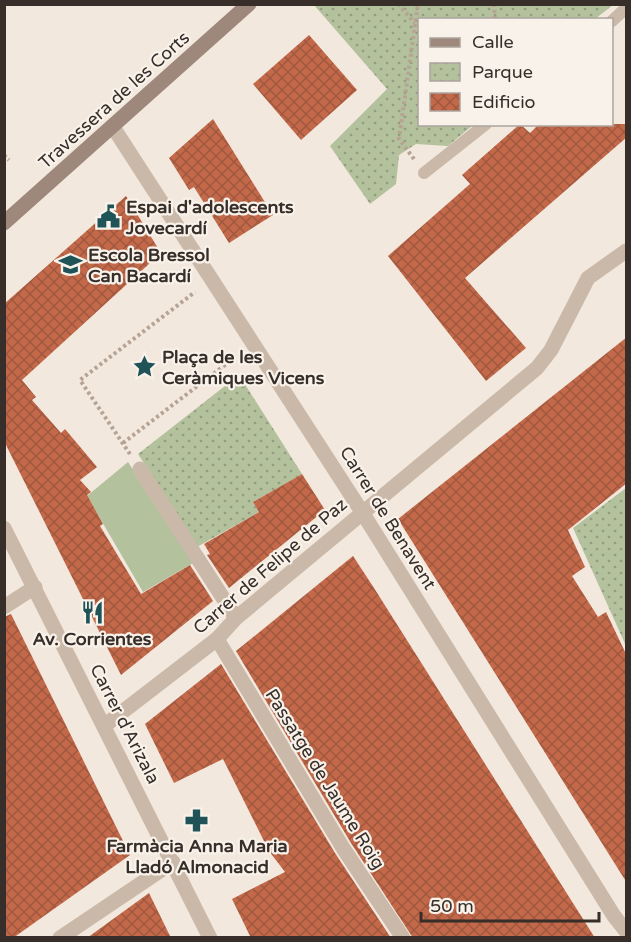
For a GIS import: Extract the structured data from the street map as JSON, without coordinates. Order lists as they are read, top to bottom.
{
  "streets": {
    "main road": ["Travessera de les Corts"],
    "street": [
      "Carrer de Benavent",
      "Carrer de Felipe de Paz",
      "Carrer d'Arizala",
      "Passatge de Jaume Roig"
    ]
  },
  "crossings": [
    ["Travessera de les Corts", "Carrer de Benavent"],
    ["Carrer de Benavent", "Carrer de Felipe de Paz"],
    ["Carrer de Felipe de Paz", "Carrer d'Arizala"],
    ["Carrer de Felipe de Paz", "Passatge de Jaume Roig"]
  ],
  "places": {
    "public building": ["Espai d'adolescents Jovecardí"],
    "school or university": ["Escola Bressol Can Bacardí"],
    "place": ["Plaça de les Ceràmiques Vicens"],
    "restaurant": ["Av. Corrientes"],
    "pharmacy": ["Farmàcia Anna Maria Lladó Almonacid"]
  },
  "legend": ["Calle", "Parque", "Edificio"],
  "scale_bar": "50 m"
}
